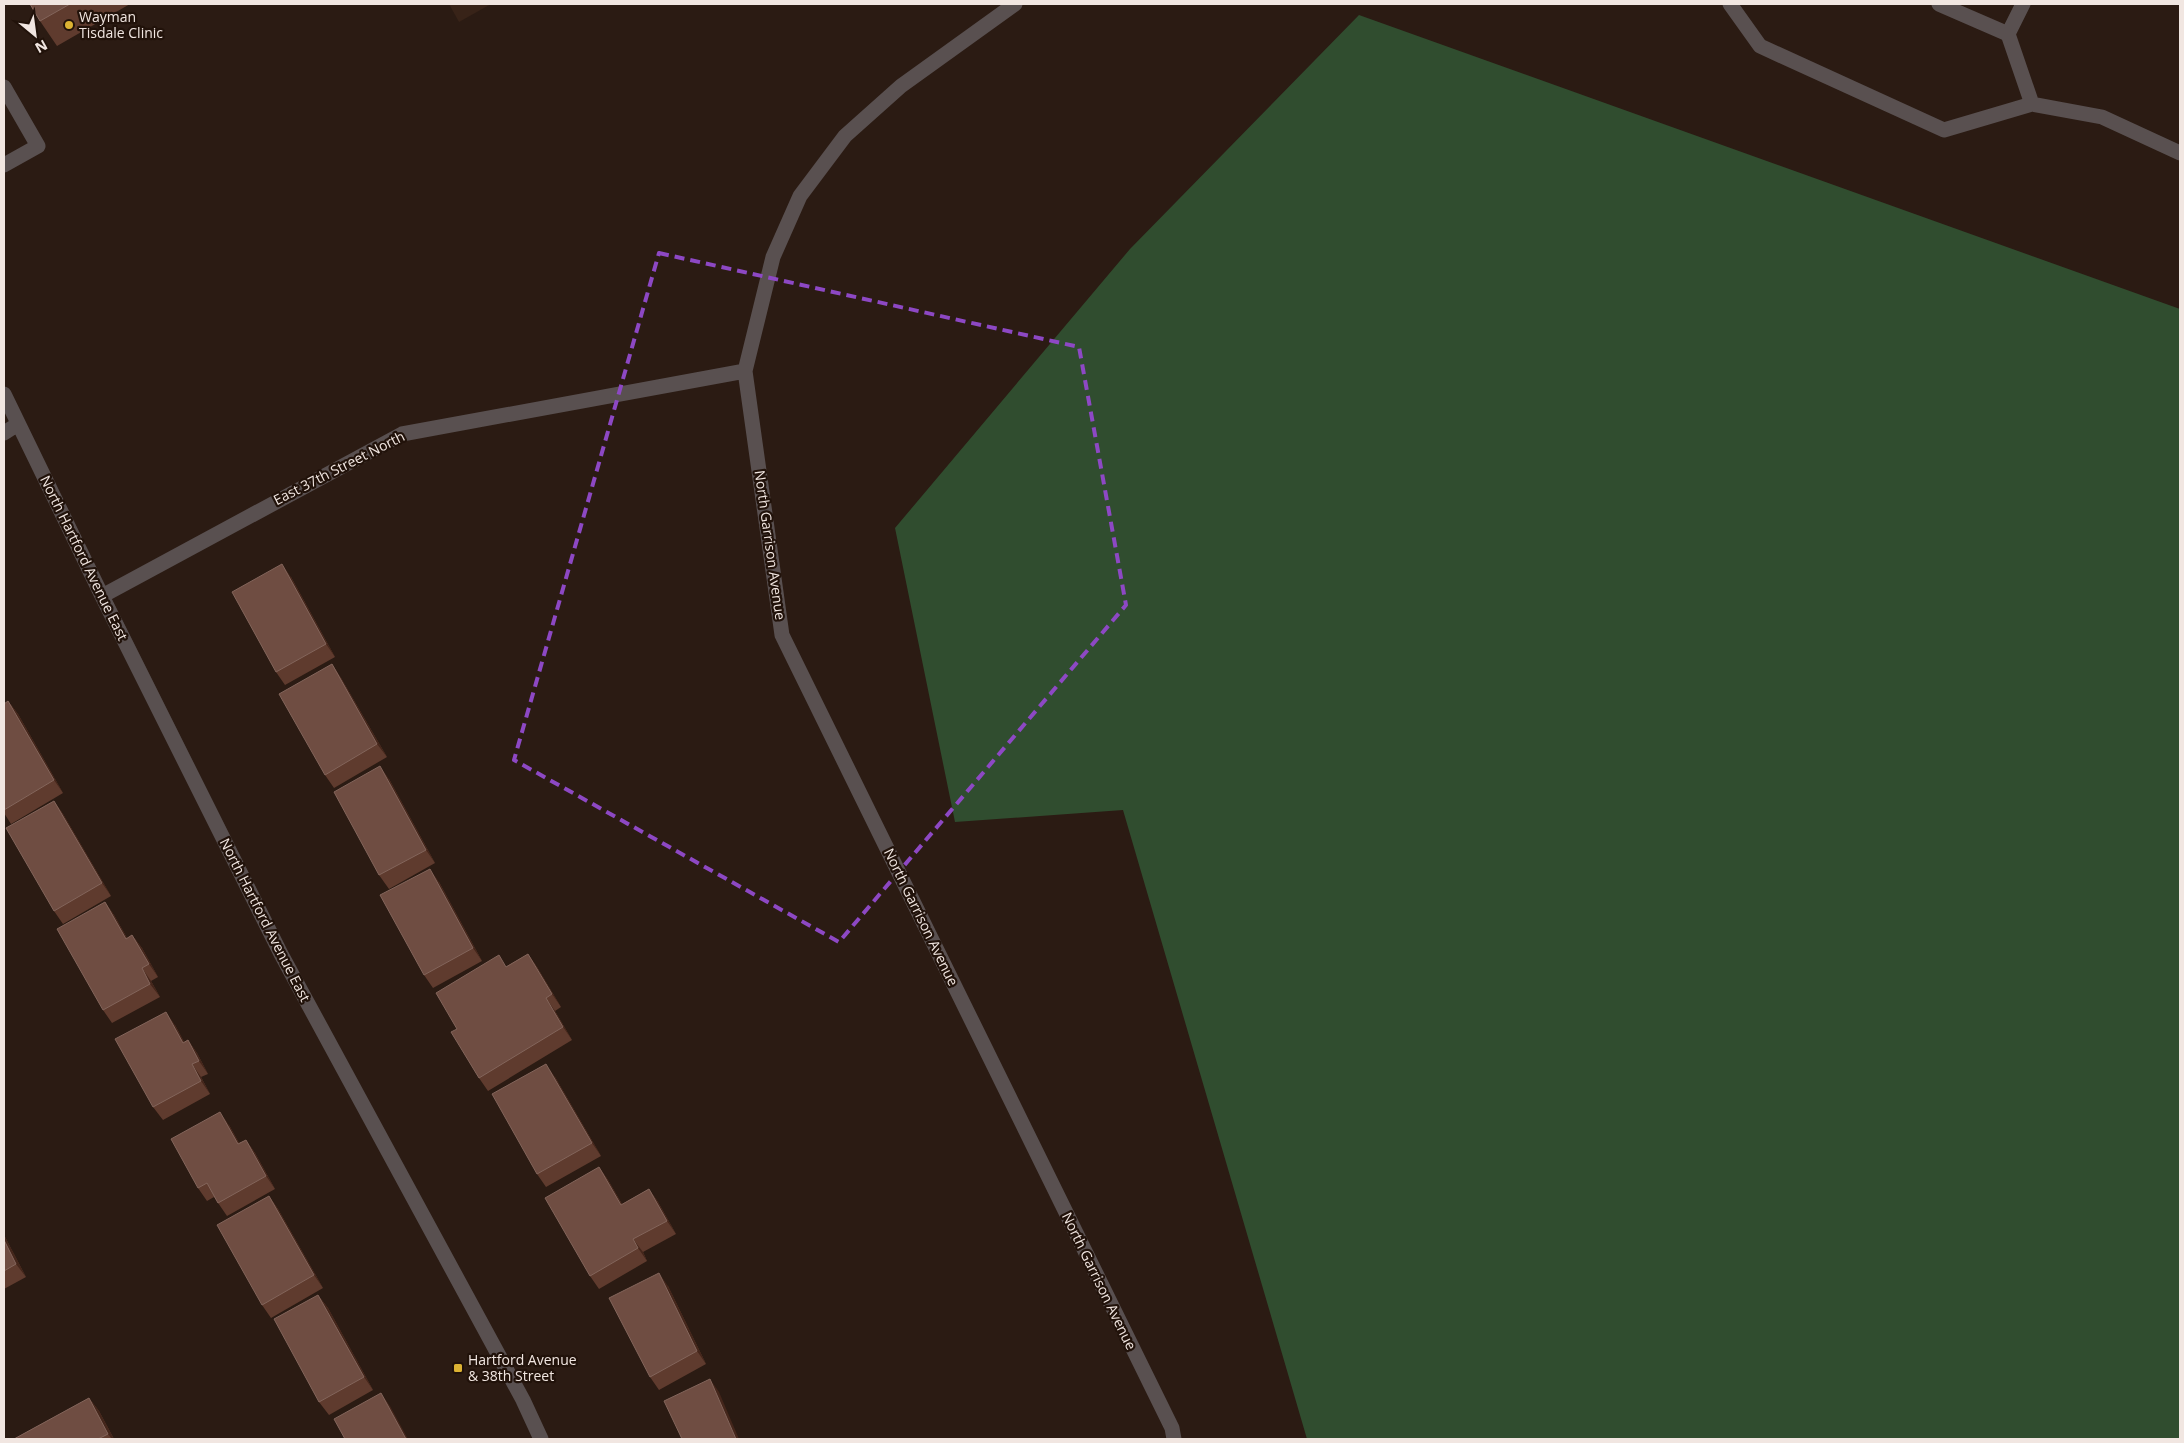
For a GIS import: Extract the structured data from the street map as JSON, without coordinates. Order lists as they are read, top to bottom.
{
  "streets": {
    "street": ["East 37th Street North", "North Garrison Avenue", "North Hartford Avenue East"]
  },
  "crossings": [
    ["East 37th Street North", "North Garrison Avenue"],
    ["East 37th Street North", "North Hartford Avenue East"]
  ],
  "places": {
    "other": ["Wayman Tisdale Clinic"],
    "transit": ["Hartford Avenue & 38th Street"]
  },
  "north": "bottom right"
}
